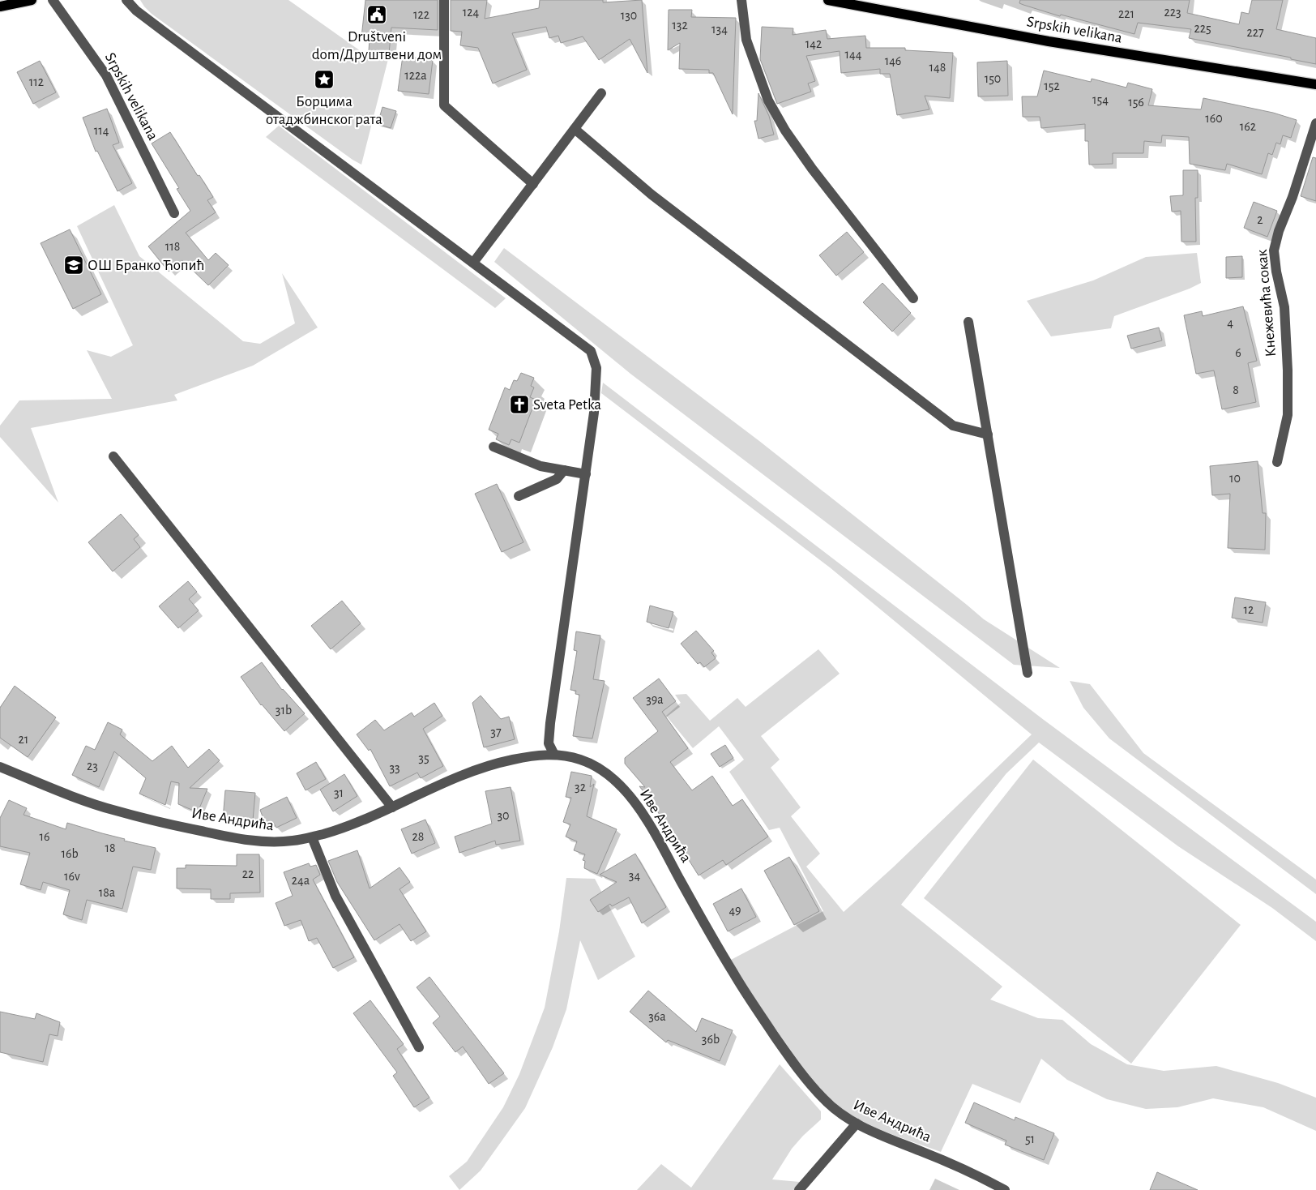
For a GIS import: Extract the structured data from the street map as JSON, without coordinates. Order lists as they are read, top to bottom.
{
  "streets": {
    "main road": ["Srpskih velikana"],
    "street": ["Кнежевића сокак", "Иве Андрића"]
  },
  "places": {
    "public building": ["Društveni dom/Друштвени дом"],
    "place": ["Борцима отаджбинског рата"],
    "school or university": ["ОШ Бранко Ћопић"],
    "church": ["Sveta Petka"]
  },
  "house_numbers": [
    "124",
    "223",
    "221",
    "122",
    "130",
    "132",
    "225",
    "134",
    "227",
    "142",
    "144",
    "146",
    "148",
    "122a",
    "150",
    "112",
    "152",
    "154",
    "156",
    "160",
    "162",
    "114",
    "2",
    "118",
    "4",
    "6",
    "8",
    "10",
    "12",
    "39a",
    "31b",
    "37",
    "21",
    "35",
    "23",
    "33",
    "32",
    "31",
    "30",
    "16",
    "28",
    "18",
    "16b",
    "22",
    "34",
    "16v",
    "24a",
    "18a",
    "49",
    "36a",
    "36b",
    "51"
  ]
}
